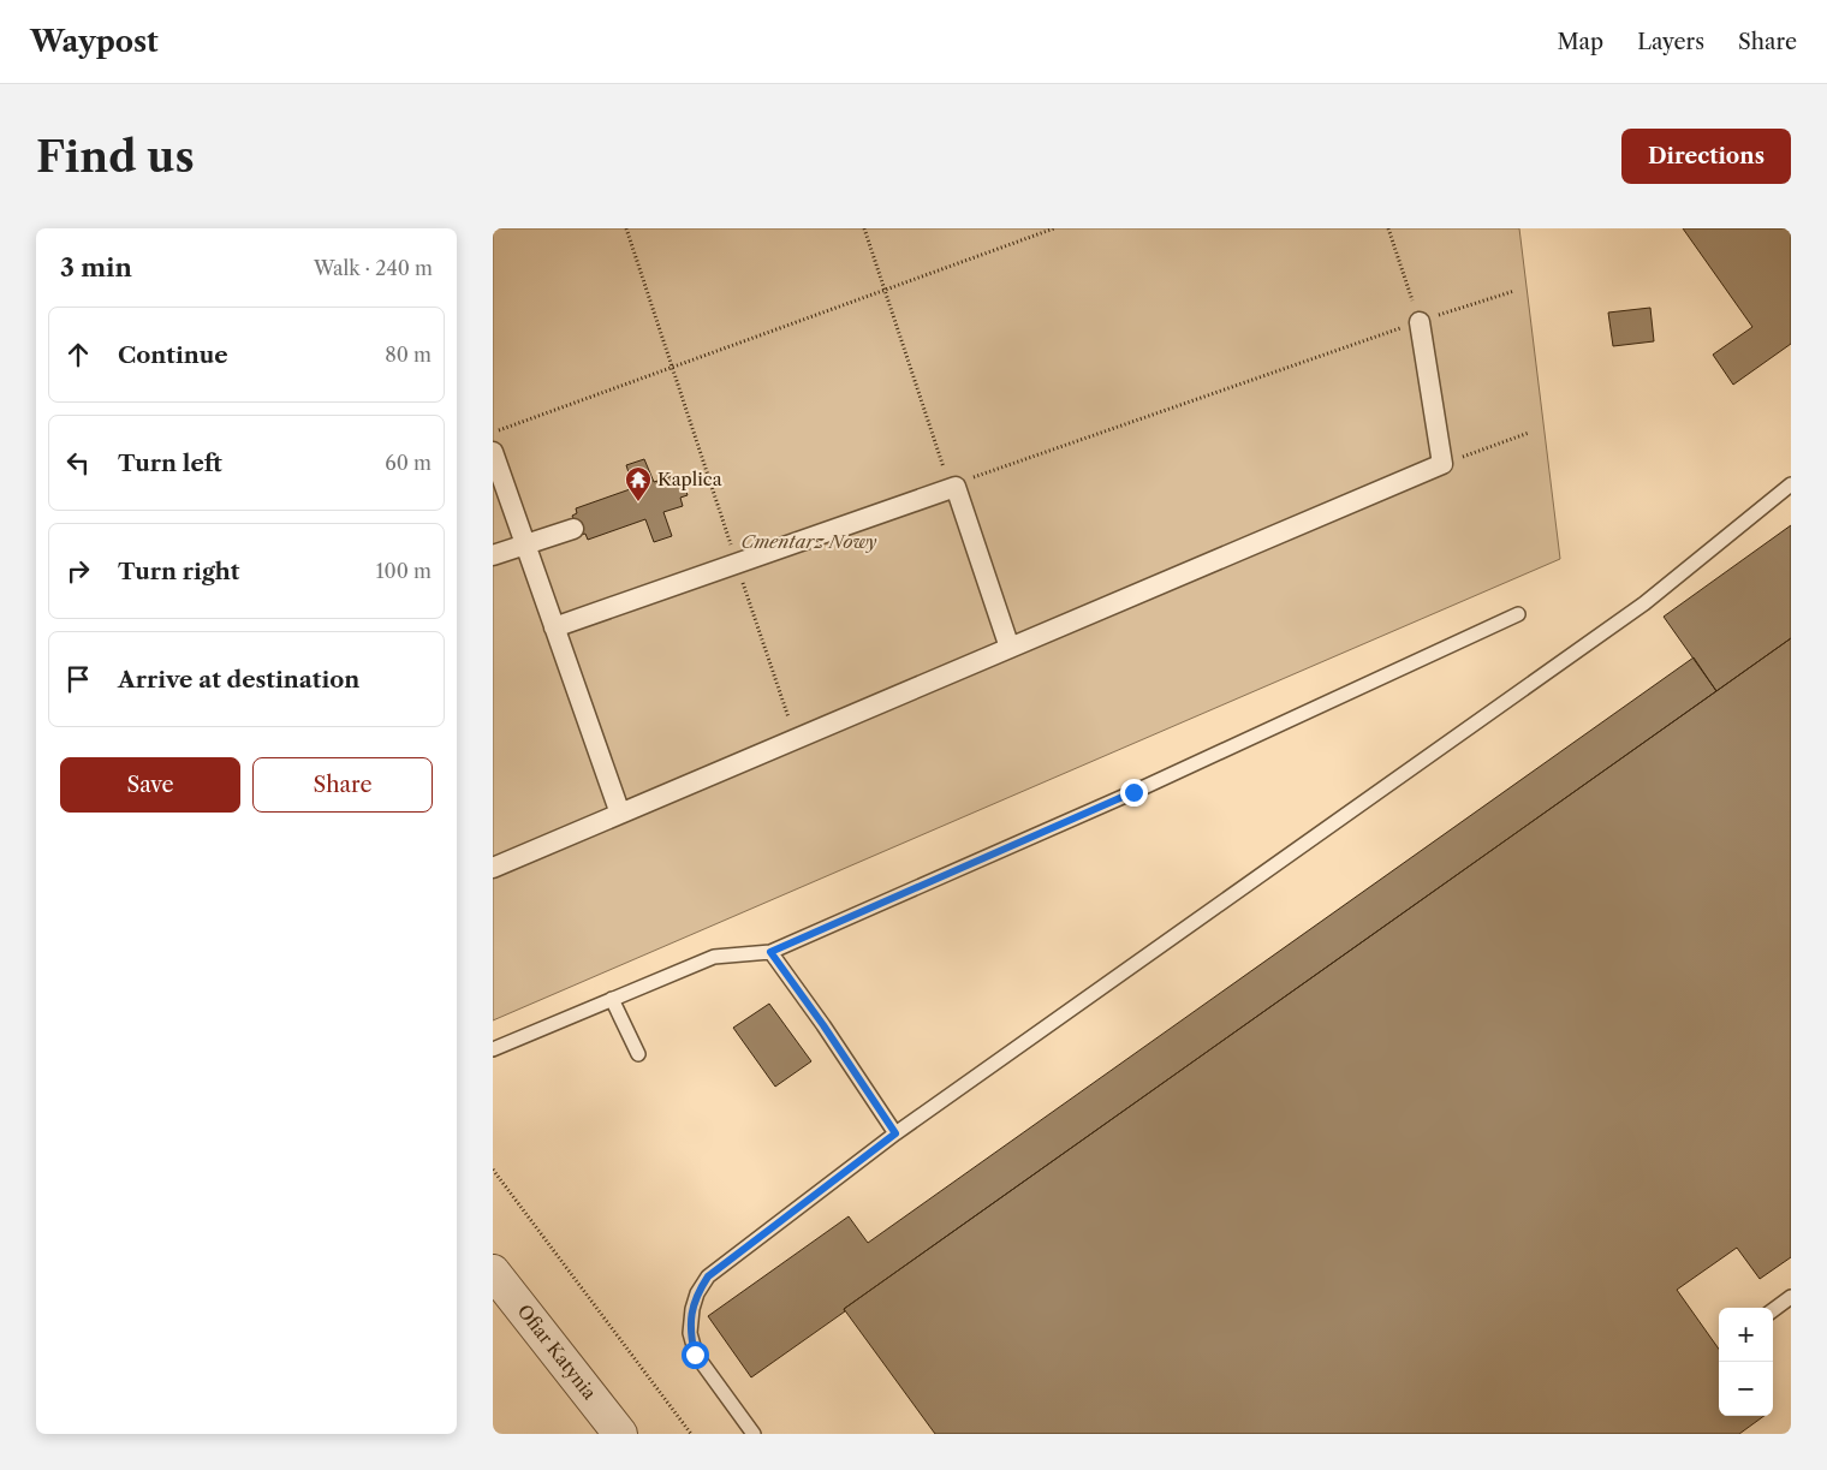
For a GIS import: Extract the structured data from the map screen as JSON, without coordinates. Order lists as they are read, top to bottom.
{
  "streets": {
    "street": ["Ofiar Katynia"]
  },
  "parks": ["Cmentarz Nowy"],
  "places": {
    "temple": ["Kaplica"]
  },
  "page": {
    "header": "Waypost",
    "nav": ["Map", "Layers", "Share"],
    "buttons": [
      "Directions",
      ["Save", "Share"]
    ],
    "title": "Find us",
    "heading": ["3 min", "Walk · 240 m"],
    "list": [
      ["Continue", "80 m"],
      ["Turn left", "60 m"],
      ["Turn right", "100 m"],
      "Arrive at destination"
    ],
    "map_buttons": ["+", "−"]
  }
}
